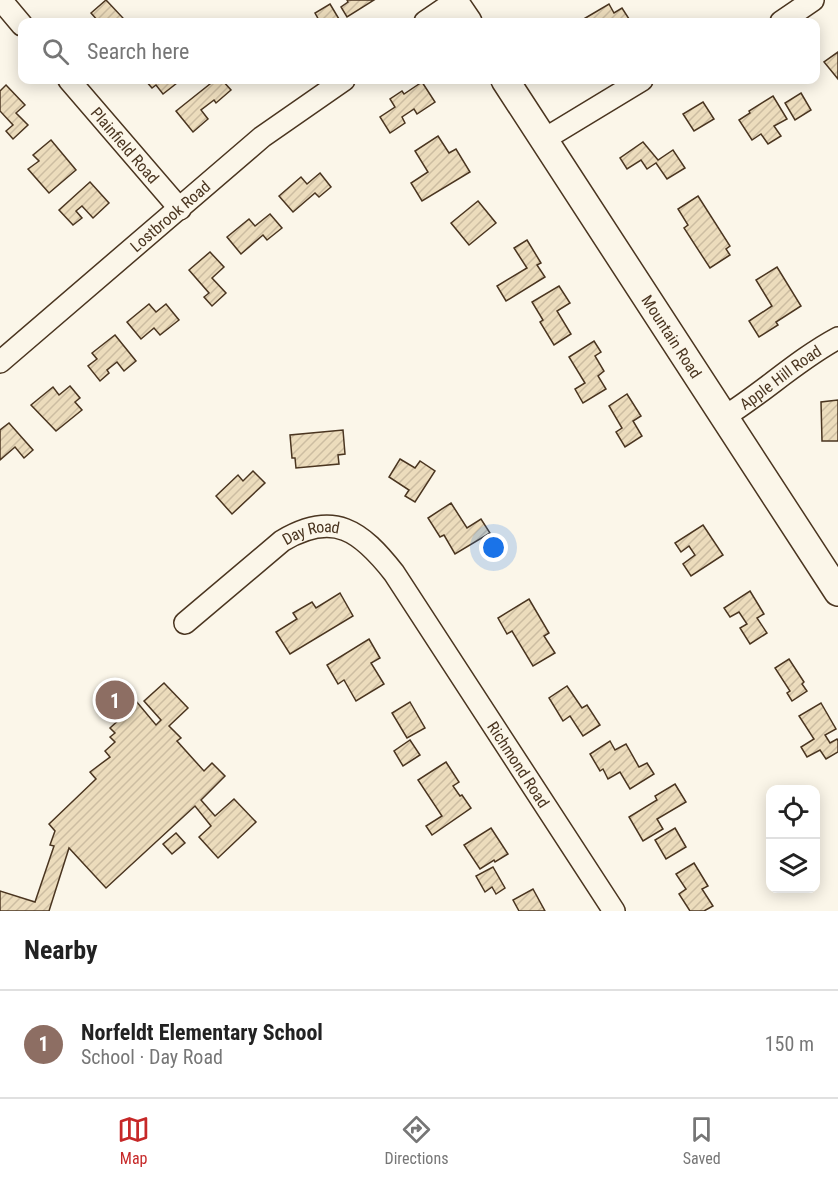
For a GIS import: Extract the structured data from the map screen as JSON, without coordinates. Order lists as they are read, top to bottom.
{
  "streets": {
    "main road": ["Mountain Road"],
    "street": [
      "Plainfield Road",
      "Lostbrook Road",
      "Apple Hill Road",
      "Day Road",
      "Richmond Road"
    ]
  },
  "crossings": [
    ["Plainfield Road", "Lostbrook Road"],
    ["Mountain Road", "Apple Hill Road"],
    ["Day Road", "Richmond Road"]
  ],
  "page": {
    "search": "Search here",
    "pins": "1",
    "heading": "Nearby",
    "list": [
      {
        "mark": "1",
        "name": "Norfeldt Elementary School",
        "note": "School · Day Road",
        "value": "150 m"
      }
    ],
    "nav": ["Map", "Directions", "Saved"]
  }
}
